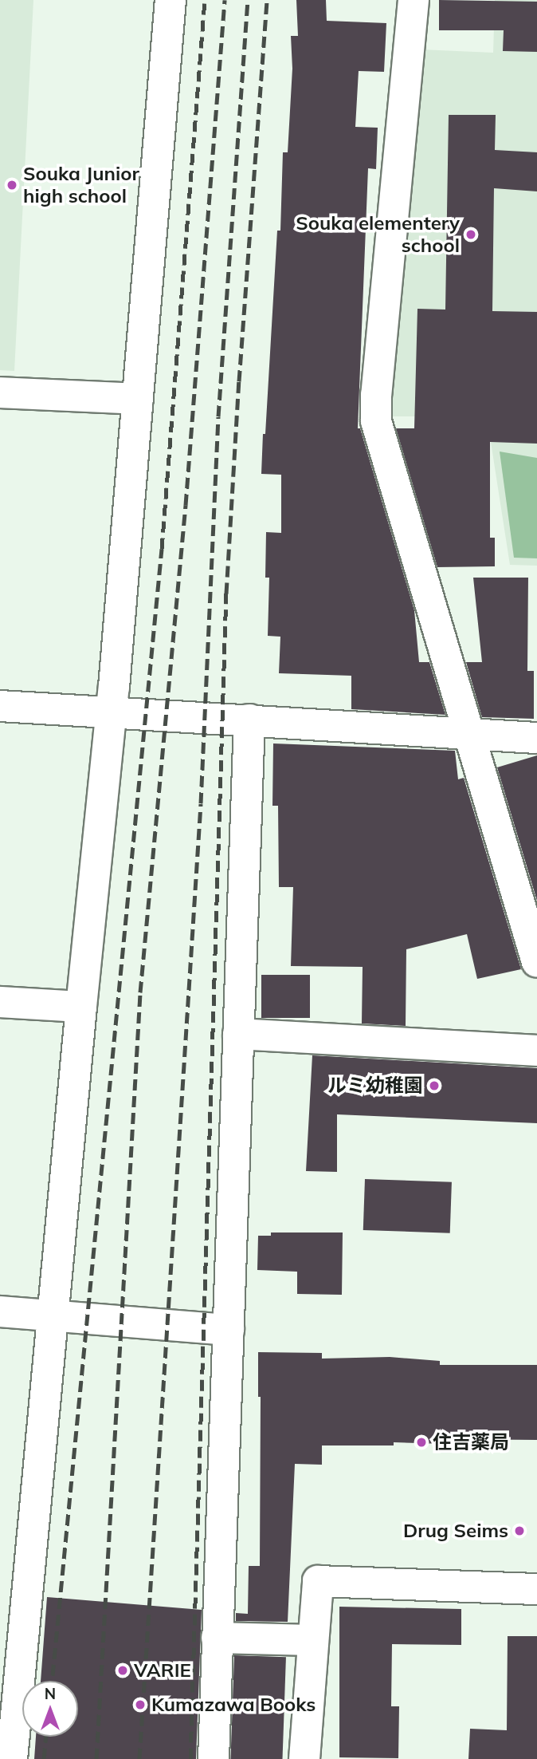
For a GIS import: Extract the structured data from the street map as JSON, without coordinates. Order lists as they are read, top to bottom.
{
  "places": [
    "Souka Junior high school",
    "Souka elementery school",
    "ルミ幼稚園",
    "住吉薬局",
    "Drug Seims",
    "VARIE",
    "Kumazawa Books"
  ],
  "north": "top"
}
